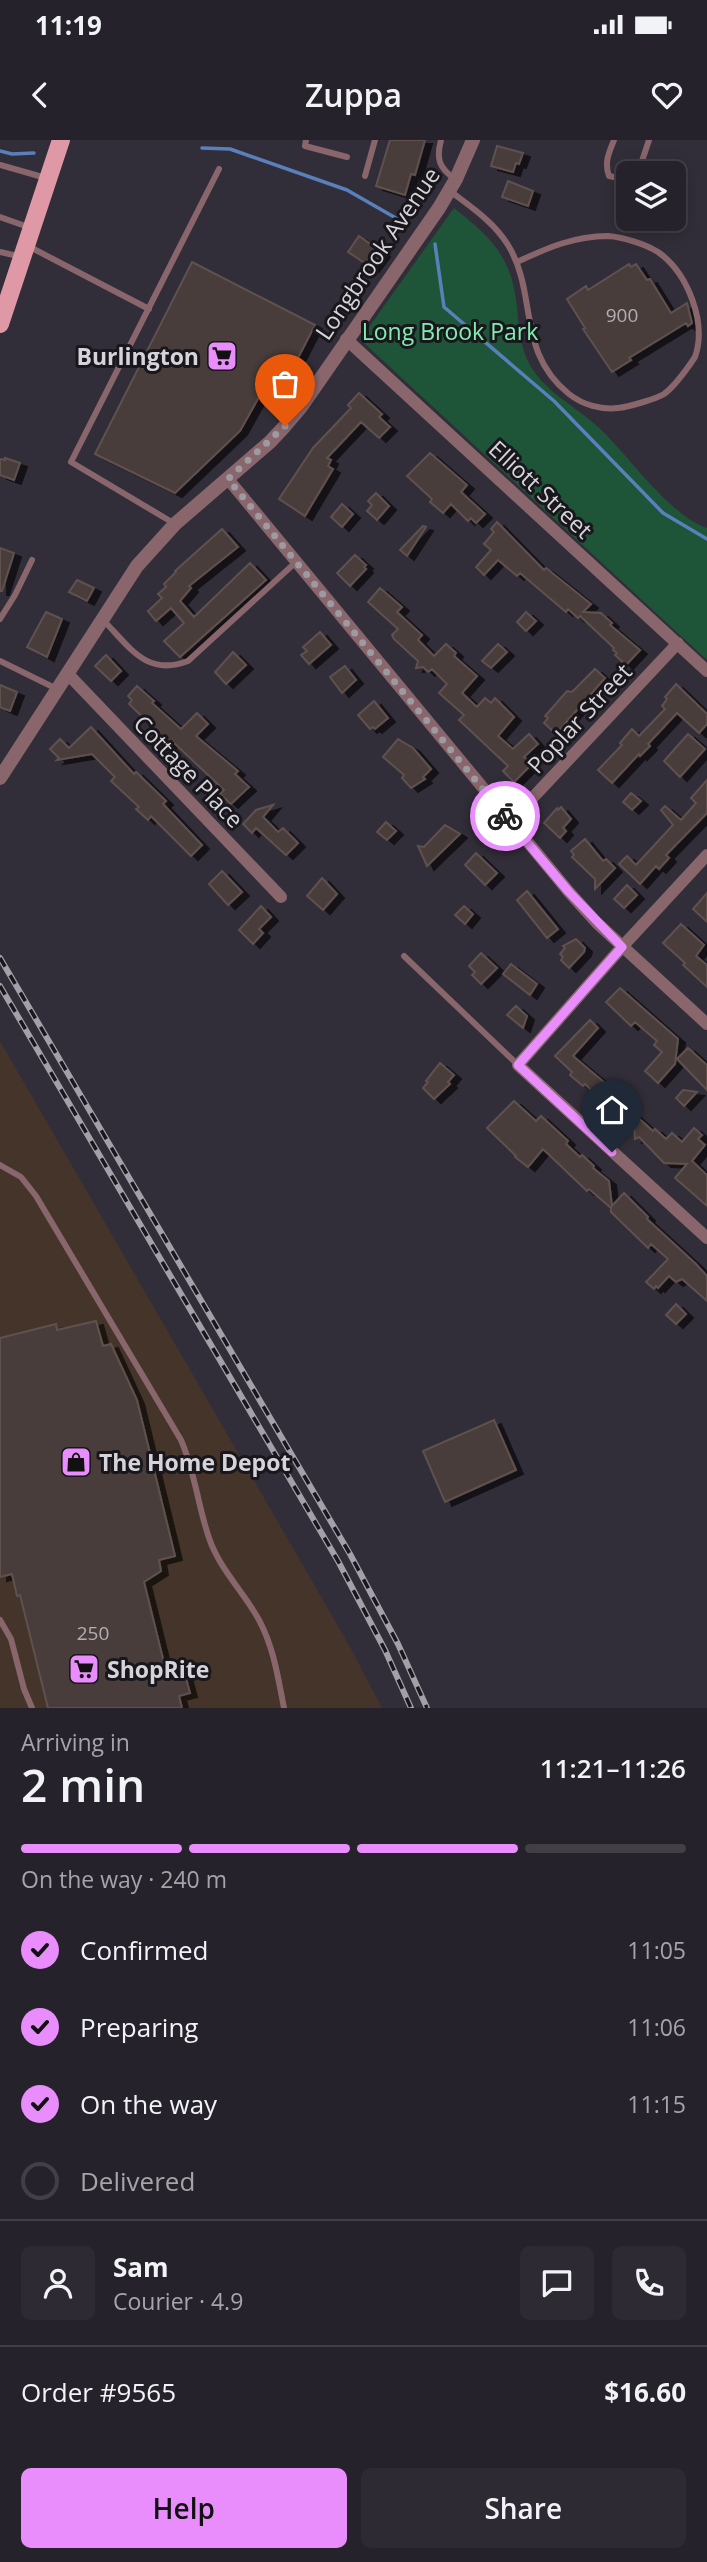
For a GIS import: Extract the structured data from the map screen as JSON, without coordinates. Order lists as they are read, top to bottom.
{
  "streets": {
    "street": [
      "Longbrook Avenue",
      "Elliott Street",
      "Poplar Street",
      "Cottage Place"
    ]
  },
  "crossings": [
    ["Longbrook Avenue", "Elliott Street"],
    ["Longbrook Avenue", "Cottage Place"],
    ["Elliott Street", "Poplar Street"]
  ],
  "parks": ["Long Brook Park"],
  "places": {
    "supermarket": ["Burlington", "ShopRite"],
    "shop": ["The Home Depot"]
  },
  "house_numbers": ["900", "250"],
  "page": {
    "status": "11:19",
    "header": "Zuppa",
    "heading": ["2 min", "Arriving in", "11:21–11:26"],
    "panel": [
      "Sam",
      "Courier · 4.9",
      "Order #9565",
      "$16.60"
    ],
    "bar": "On the way · 240 m",
    "list": [
      ["Confirmed", "11:05"],
      ["Preparing", "11:06"],
      ["On the way", "11:15"],
      "Delivered"
    ],
    "buttons": ["Help", "Share"]
  }
}
